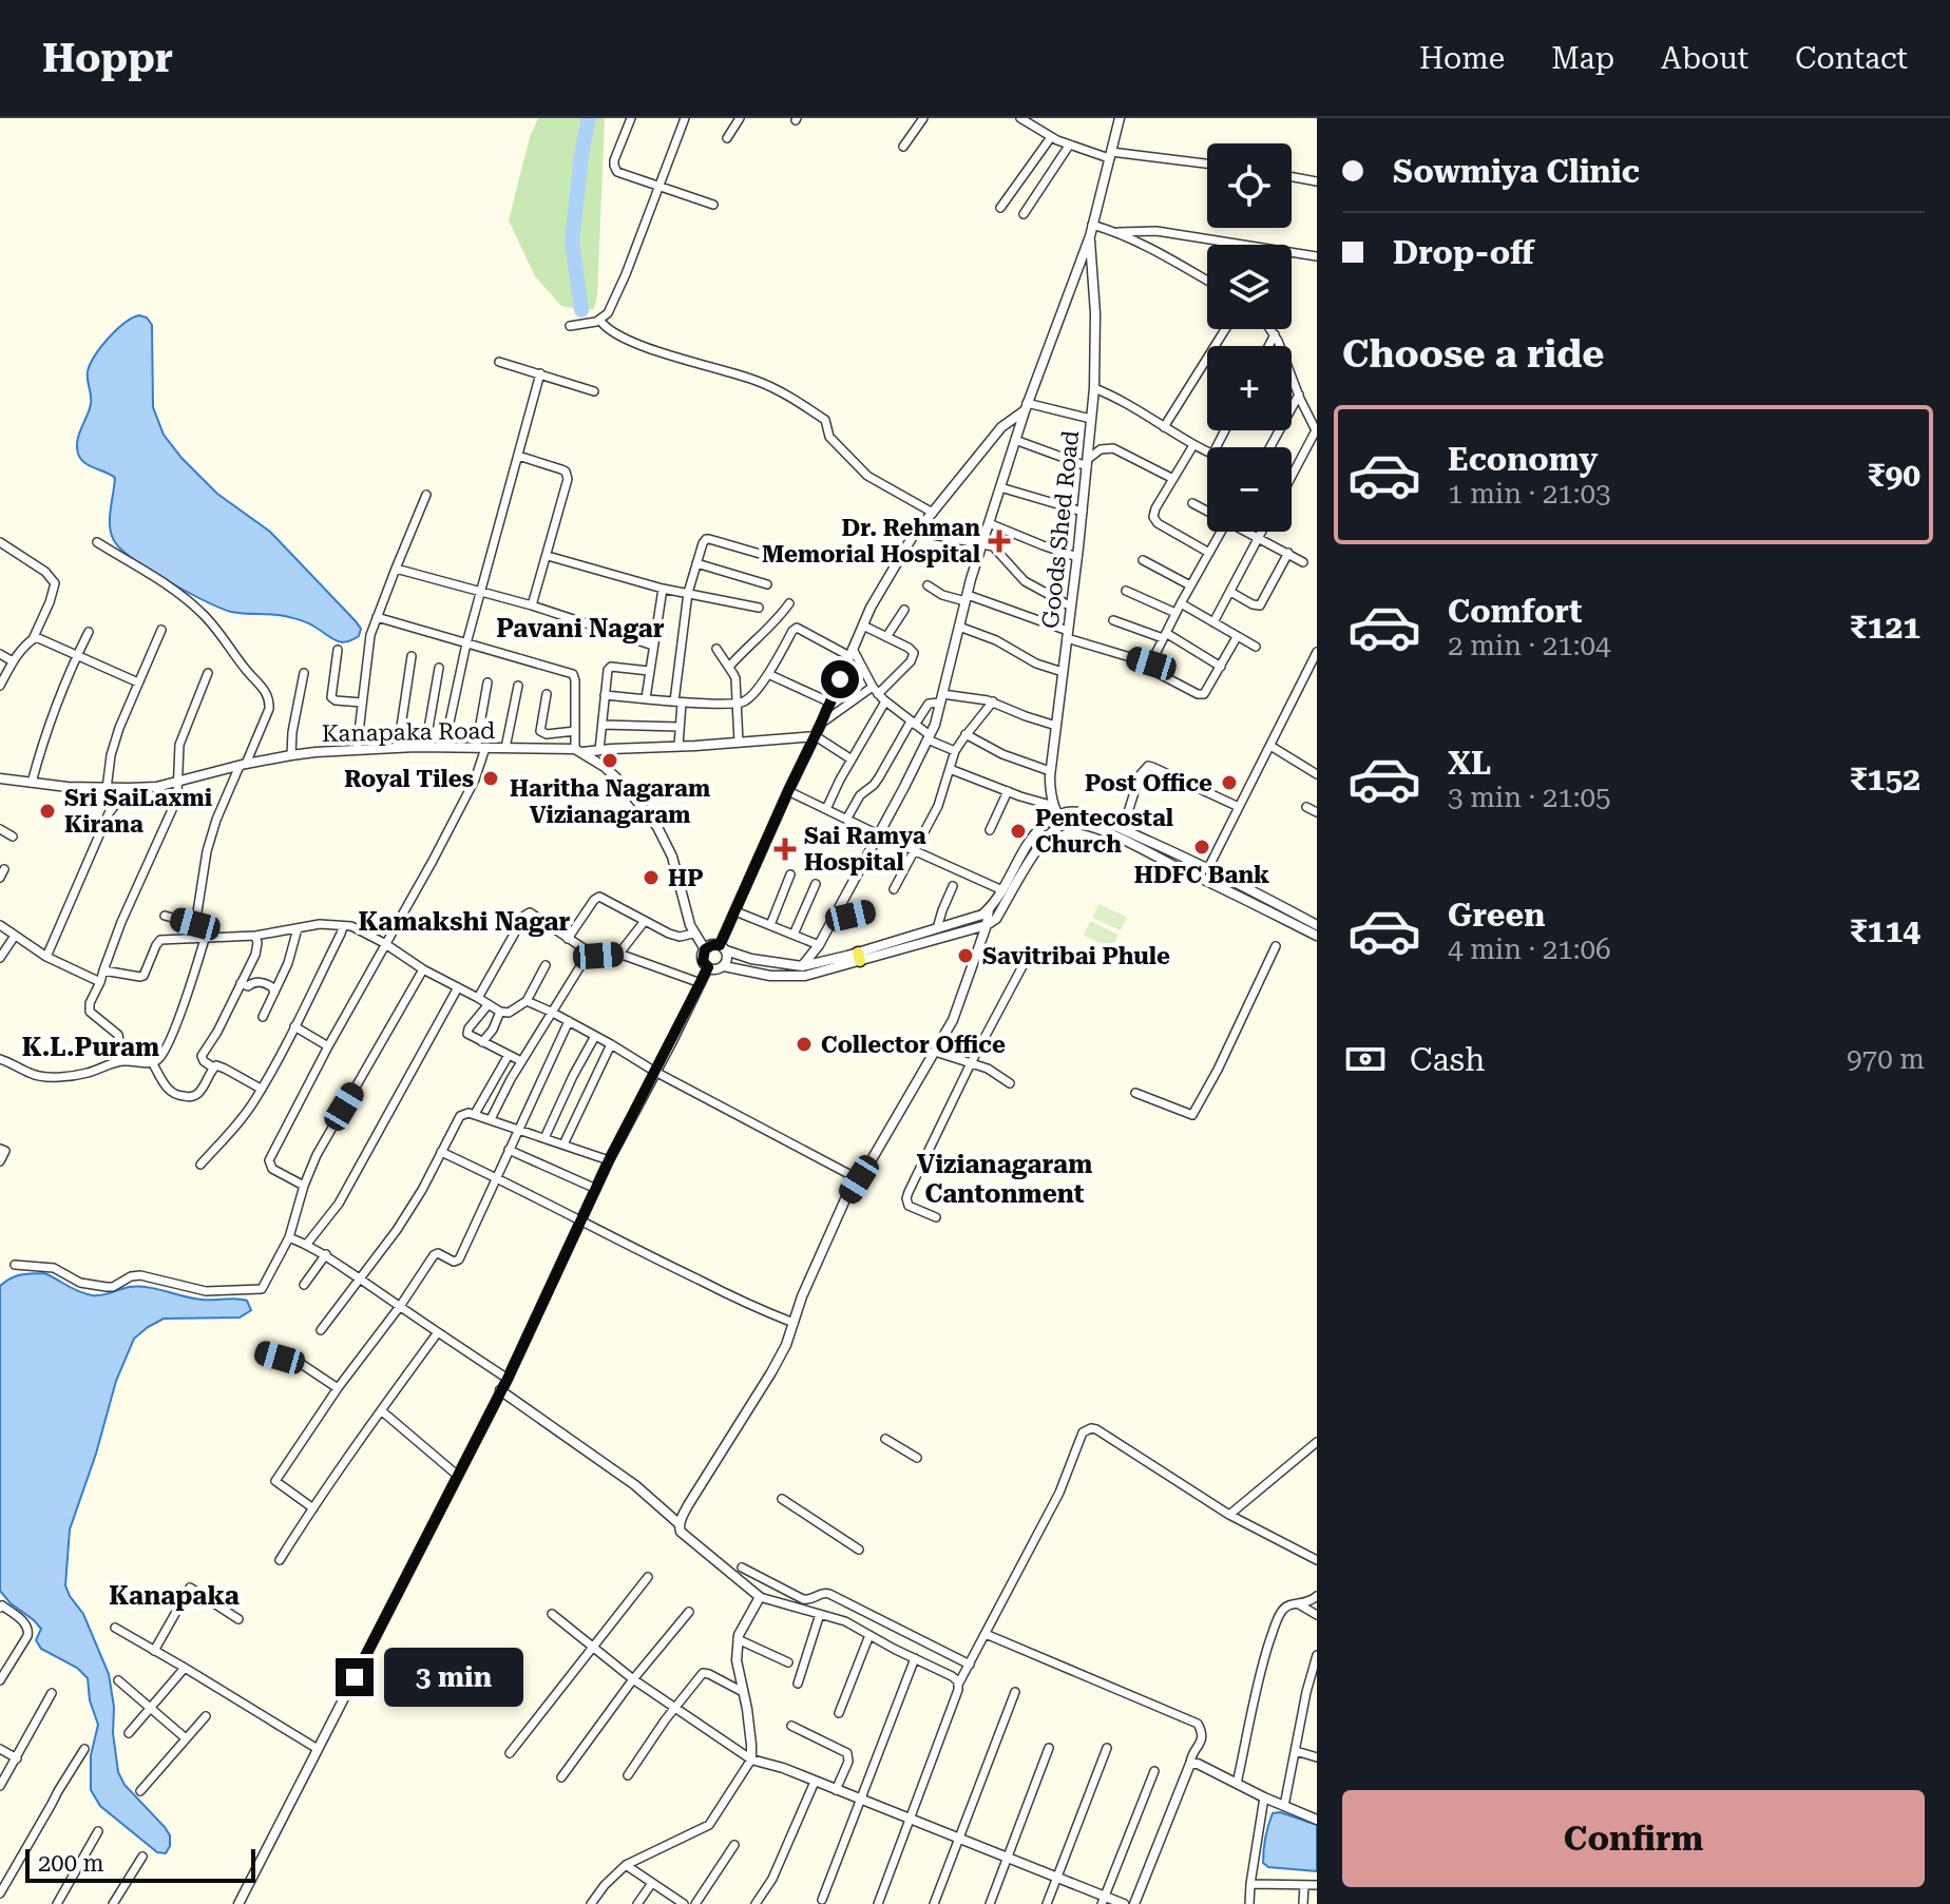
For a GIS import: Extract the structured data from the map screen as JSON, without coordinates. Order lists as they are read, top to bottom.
{
  "streets": {
    "street": ["Goods Shed Road", "Kanapaka Road"]
  },
  "districts": [
    "Pavani Nagar",
    "Kamakshi Nagar",
    "K.L.Puram",
    "Vizianagaram Cantonment",
    "Kanapaka"
  ],
  "places": {
    "health": ["Dr. Rehman Memorial Hospital", "Sai Ramya Hospital"],
    "other": [
      "Haritha Nagaram Vizianagaram",
      "Royal Tiles",
      "Post Office",
      "Sri SaiLaxmi Kirana",
      "Pentecostal Church",
      "HDFC Bank",
      "HP",
      "Savitribai Phule",
      "Collector Office"
    ]
  },
  "scale_bar": "200 m",
  "page": {
    "header": "Hoppr",
    "nav": [
      "Home",
      "Map",
      "About",
      "Contact"
    ],
    "banner": ["Sowmiya Clinic", "Drop-off"],
    "map_buttons": ["+", "−"],
    "heading": "Choose a ride",
    "list": [
      {
        "name": "Economy",
        "note": "1 min · 21:03",
        "value": "₹90"
      },
      {
        "name": "Comfort",
        "note": "2 min · 21:04",
        "value": "₹121"
      },
      {
        "name": "XL",
        "note": "3 min · 21:05",
        "value": "₹152"
      },
      {
        "name": "Green",
        "note": "4 min · 21:06",
        "value": "₹114"
      }
    ],
    "pay": ["Cash", "970 m"],
    "bubble": "3 min",
    "buttons": "Confirm",
    "scale": "200 m"
  }
}
